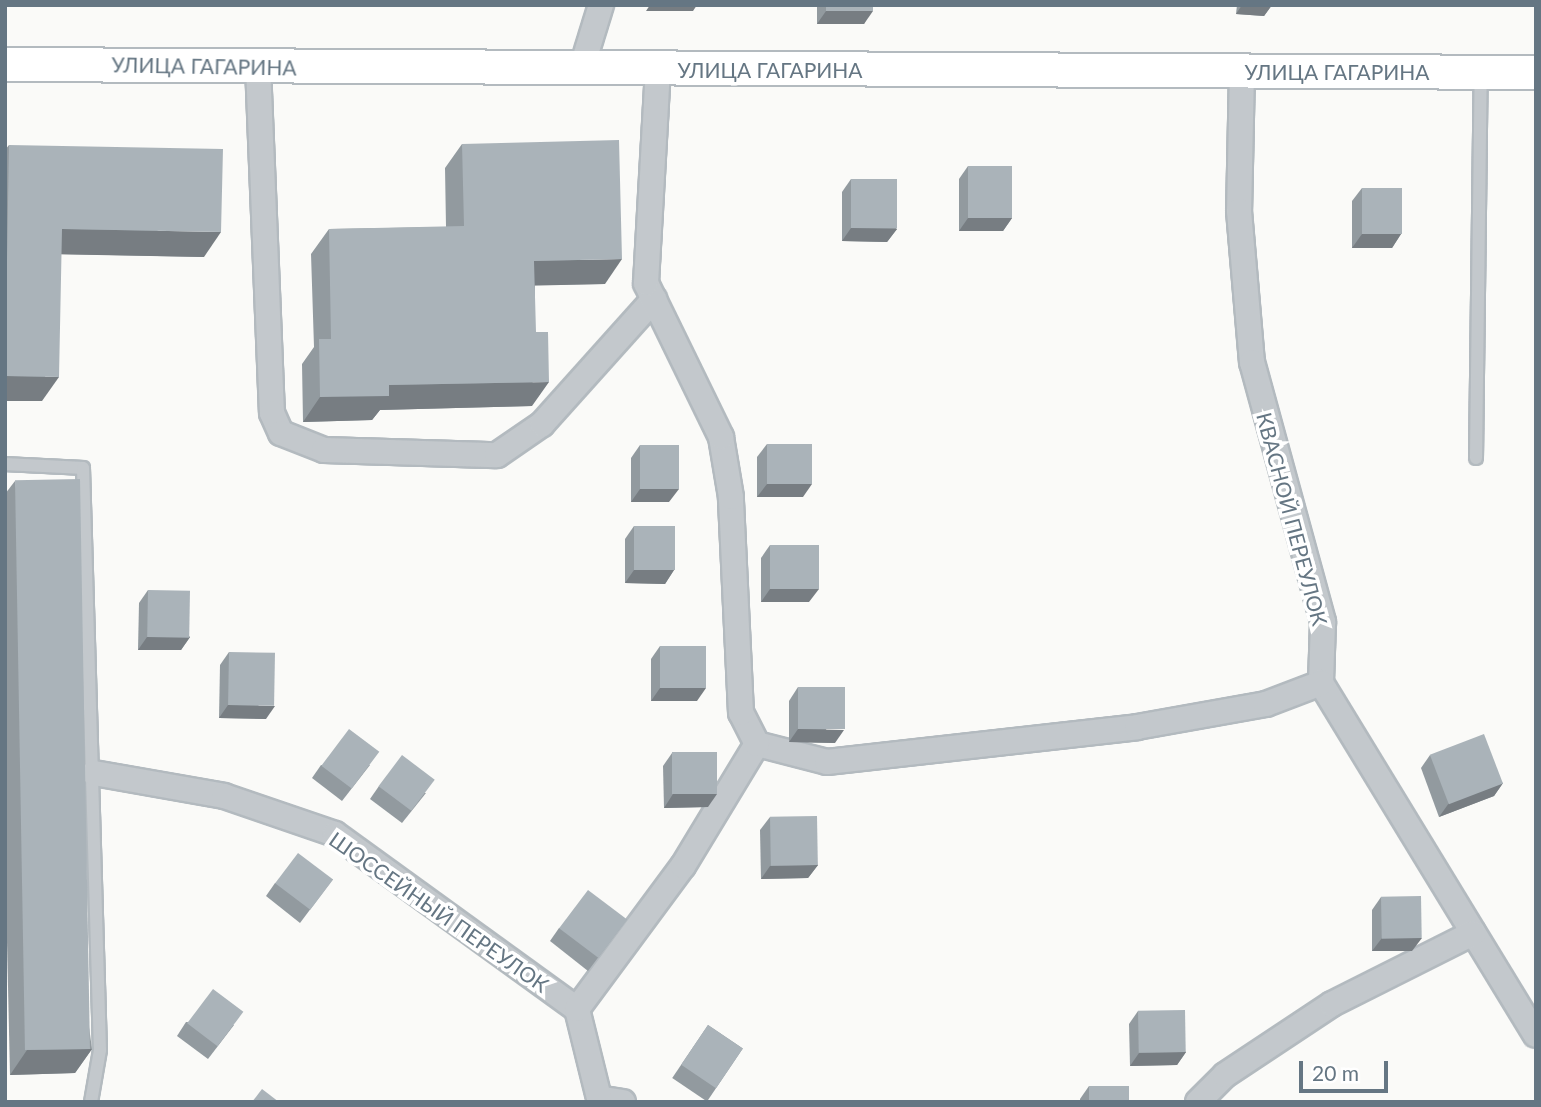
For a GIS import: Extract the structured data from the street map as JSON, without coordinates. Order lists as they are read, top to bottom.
{
  "streets": {
    "street": ["УЛИЦА ГАГАРИНА", "КВАСНОЙ ПЕРЕУЛОК", "ШОССЕЙНЫЙ ПЕРЕУЛОК"]
  },
  "crossings": [
    ["УЛИЦА ГАГАРИНА", "КВАСНОЙ ПЕРЕУЛОК"]
  ],
  "scale_bar": "20 m"
}
